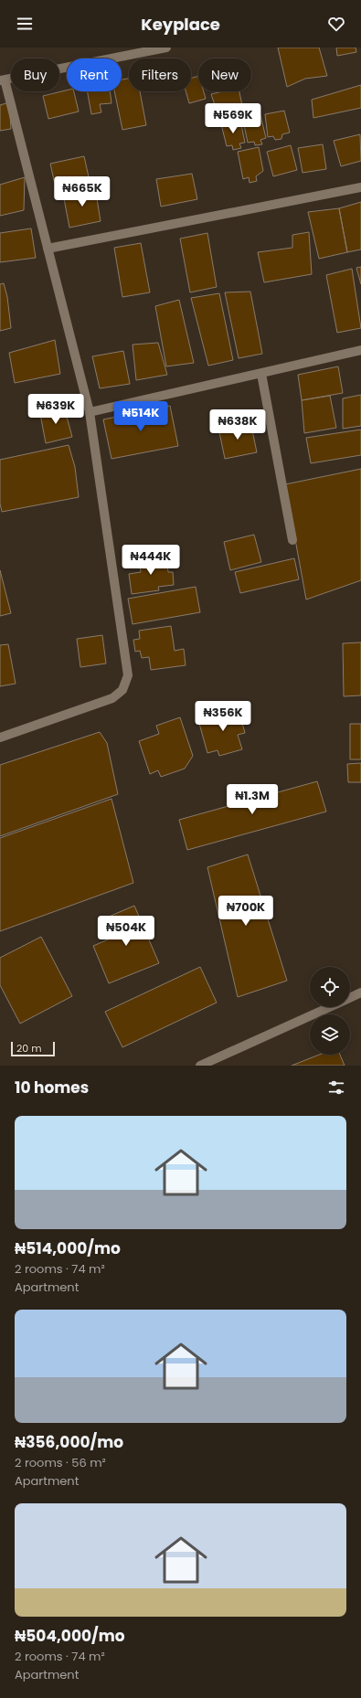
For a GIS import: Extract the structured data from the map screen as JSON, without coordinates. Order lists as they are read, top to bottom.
{
  "scale_bar": "20 m",
  "page": {
    "header": "Keyplace",
    "chip": [
      "Buy",
      "Rent",
      "Filters",
      "New"
    ],
    "price": [
      "₦569K",
      "₦665K",
      "₦639K",
      "₦514K",
      "₦638K",
      "₦444K",
      "₦356K",
      "₦1.3M",
      "₦700K",
      "₦504K"
    ],
    "scale": "20 m",
    "heading": "10 homes",
    "list": [
      {
        "name": "₦514,000/mo",
        "note": "2 rooms · 74 m² · Apartment"
      },
      {
        "name": "₦356,000/mo",
        "note": "2 rooms · 56 m² · Apartment"
      },
      {
        "name": "₦504,000/mo",
        "note": "2 rooms · 74 m² · Apartment"
      }
    ]
  }
}
